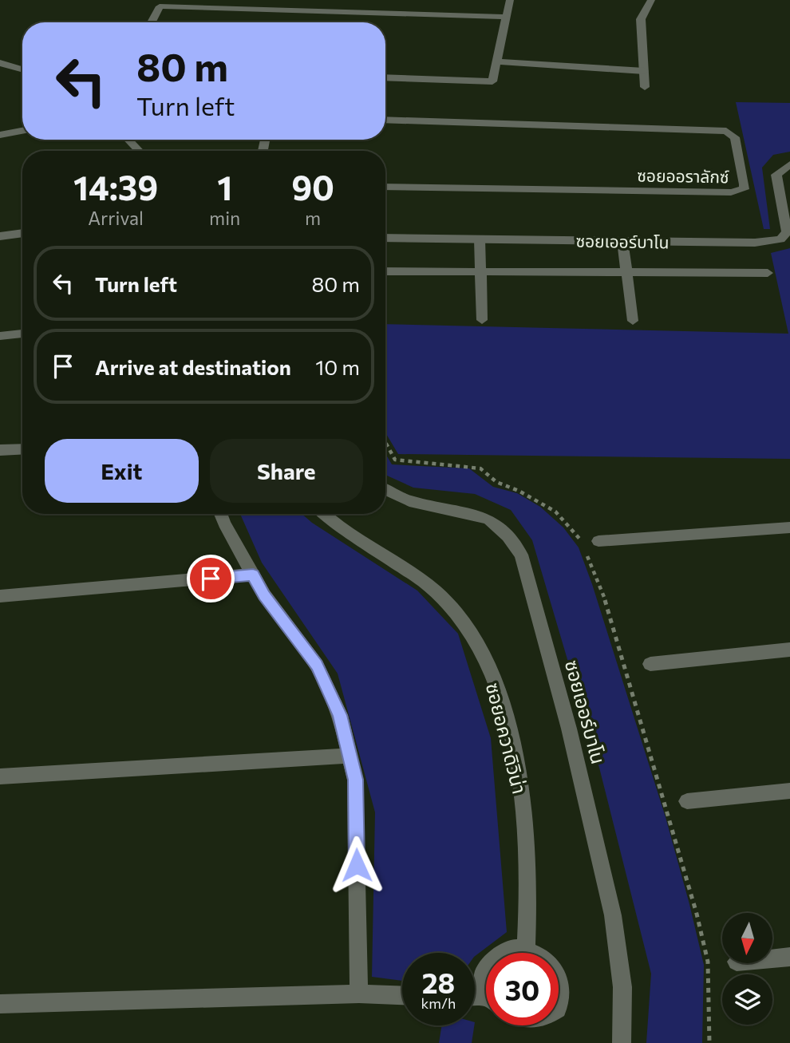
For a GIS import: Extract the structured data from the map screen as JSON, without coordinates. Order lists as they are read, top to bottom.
{
  "streets": {
    "street": ["ซอยออราลักซ์", "ซอยเออร์บาโน", "ซอยอควาดิวิน่า"]
  },
  "north": "bottom",
  "page": {
    "turn": ["80 m", "Turn left"],
    "eta": [
      "14:39",
      "Arrival",
      "1",
      "min",
      "90",
      "m"
    ],
    "list": [
      {
        "name": "Turn left",
        "value": "80 m"
      },
      {
        "name": "Arrive at destination",
        "value": "10 m"
      }
    ],
    "buttons": ["Exit", "Share"],
    "speed": "28 km/h",
    "limit": "30"
  }
}
